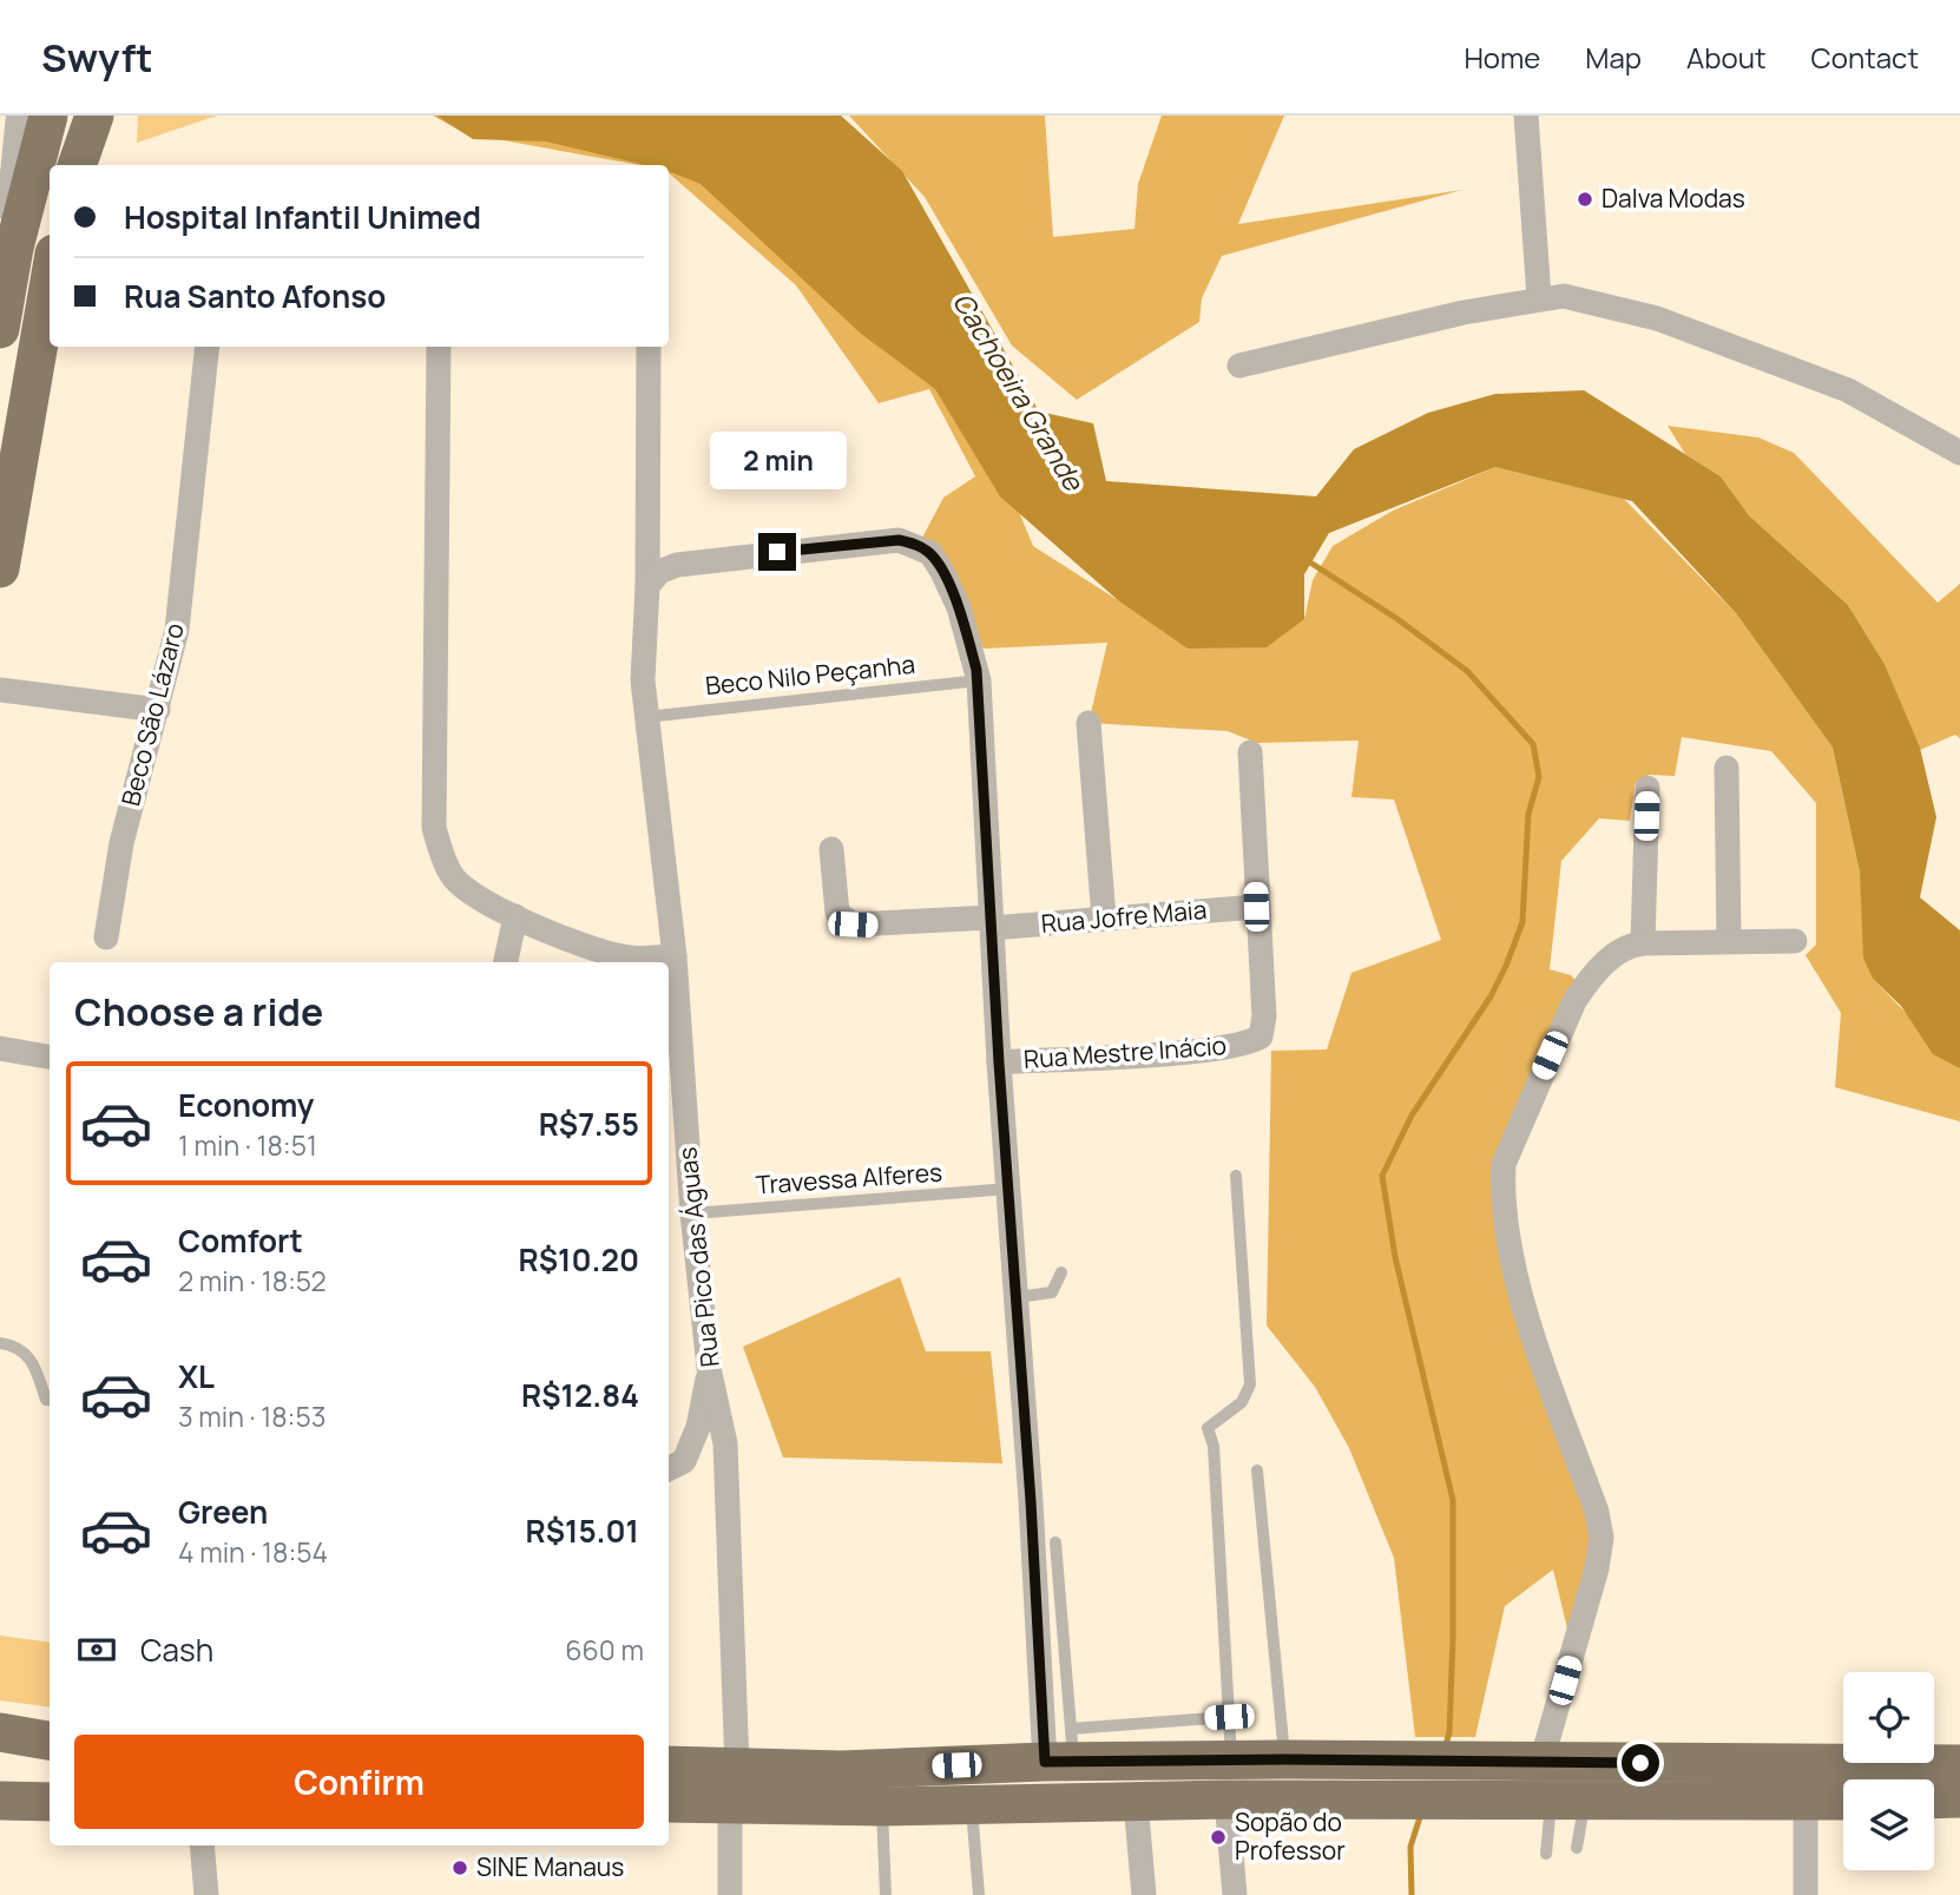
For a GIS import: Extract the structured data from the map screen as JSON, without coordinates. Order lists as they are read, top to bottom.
{
  "streets": {
    "street": [
      "Beco São Lázaro",
      "Rua Jofre Maia",
      "Rua Mestre Inácio",
      "Rua Pico das Águas"
    ],
    "lane": ["Beco Nilo Peçanha", "Travessa Alferes"]
  },
  "crossings": [
    ["Beco Nilo Peçanha", "Rua Pico das Águas"],
    ["Rua Jofre Maia", "Rua Mestre Inácio"],
    ["Travessa Alferes", "Rua Pico das Águas"]
  ],
  "water": ["Cachoeira Grande"],
  "places": ["Dalva Modas", "Sopão do Professor", "SINE Manaus"],
  "page": {
    "header": "Swyft",
    "nav": [
      "Home",
      "Map",
      "About",
      "Contact"
    ],
    "banner": ["Hospital Infantil Unimed", "Rua Santo Afonso"],
    "bubble": "2 min",
    "heading": "Choose a ride",
    "list": [
      {
        "name": "Economy",
        "note": "1 min · 18:51",
        "value": "R$7.55"
      },
      {
        "name": "Comfort",
        "note": "2 min · 18:52",
        "value": "R$10.20"
      },
      {
        "name": "XL",
        "note": "3 min · 18:53",
        "value": "R$12.84"
      },
      {
        "name": "Green",
        "note": "4 min · 18:54",
        "value": "R$15.01"
      }
    ],
    "pay": ["Cash", "660 m"],
    "buttons": "Confirm"
  }
}
